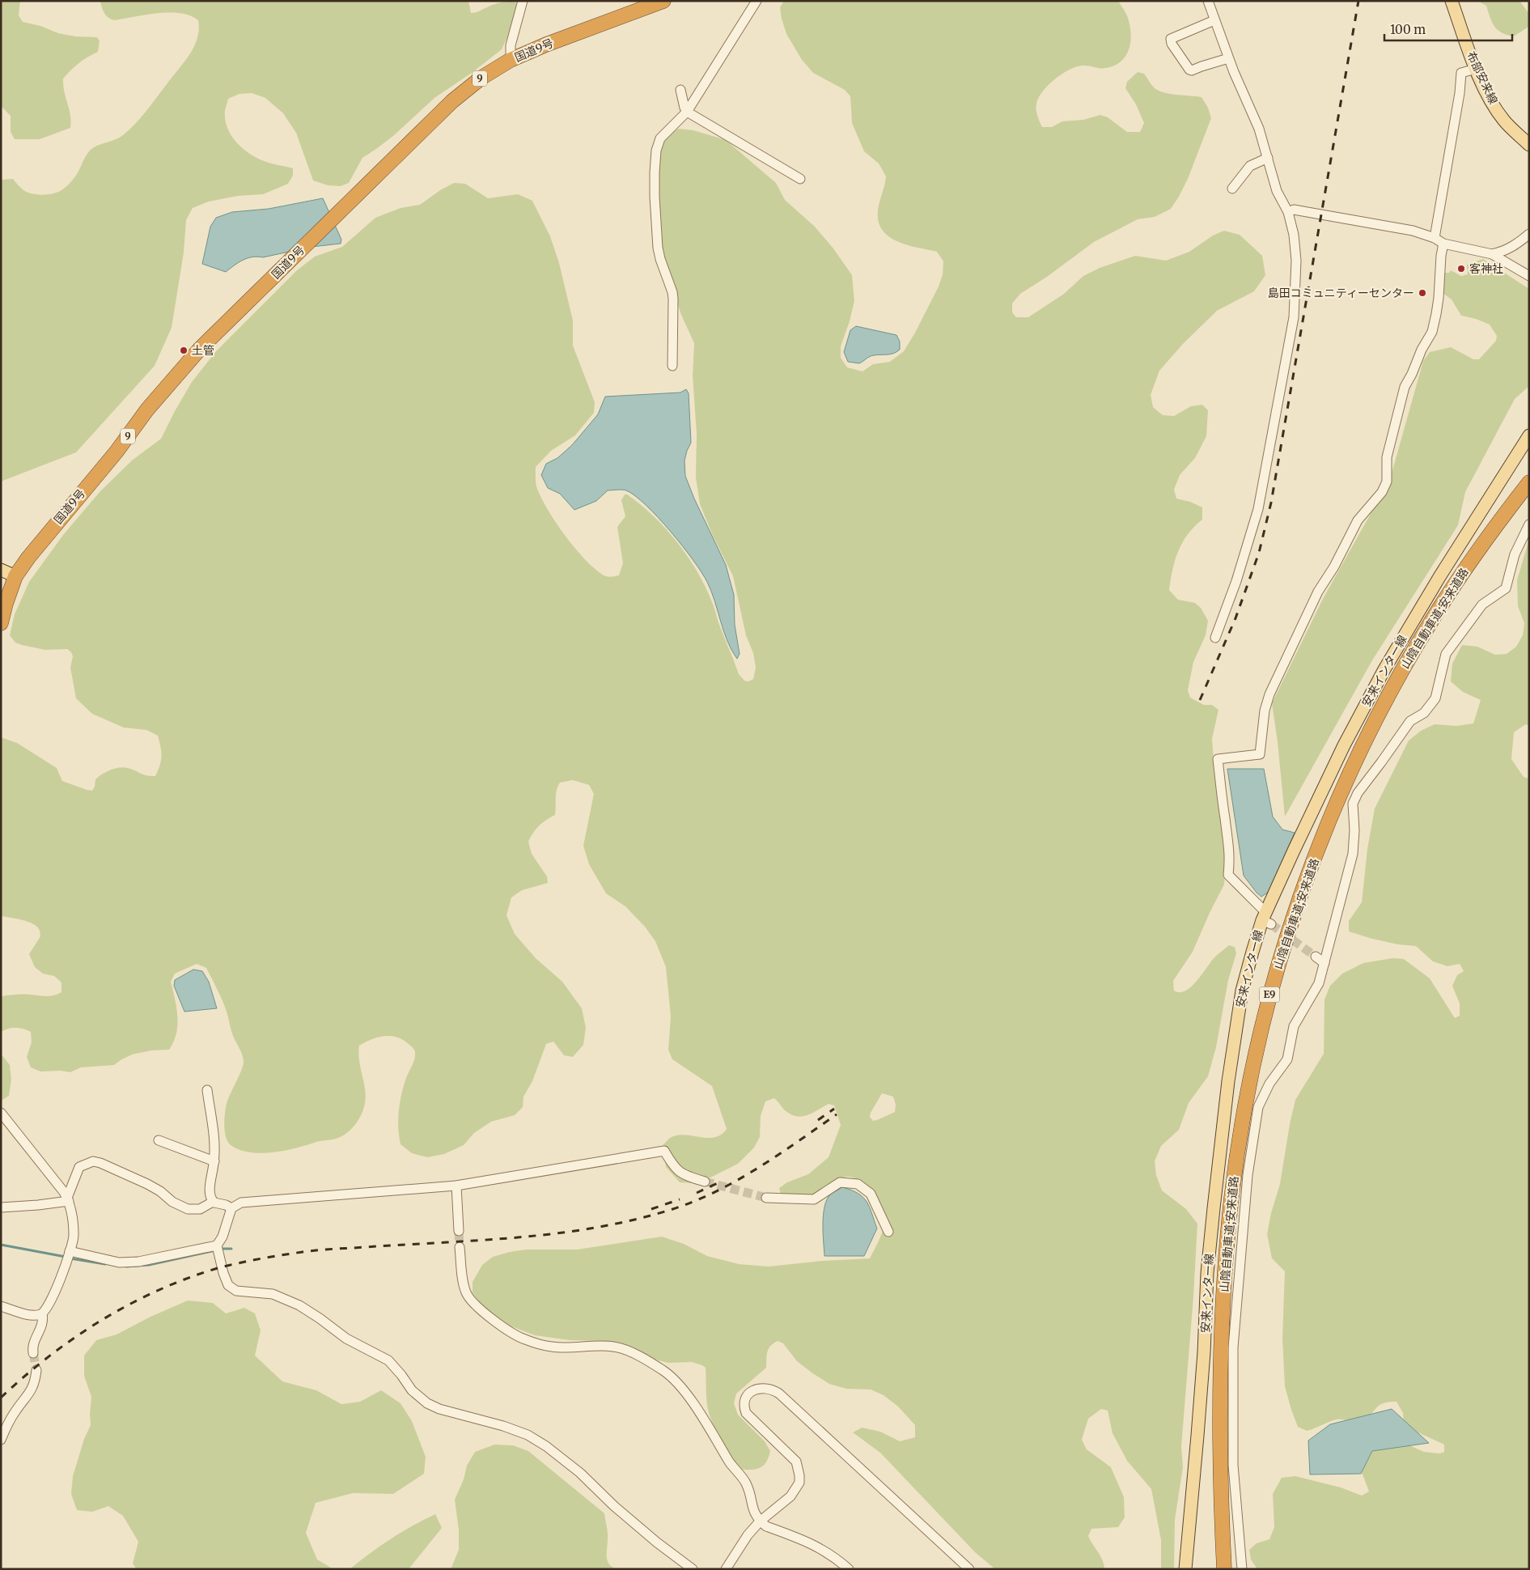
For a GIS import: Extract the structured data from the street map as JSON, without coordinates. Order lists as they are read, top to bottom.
{
  "streets": {
    "highway": [
      "国道9号",
      "9",
      "山陰自動車道;安来道路",
      "E9"
    ],
    "main road": ["布部安来線", "安来インター線"]
  },
  "places": ["客神社", "島田コミュニティーセンター", "土管"],
  "scale_bar": "100 m"
}
